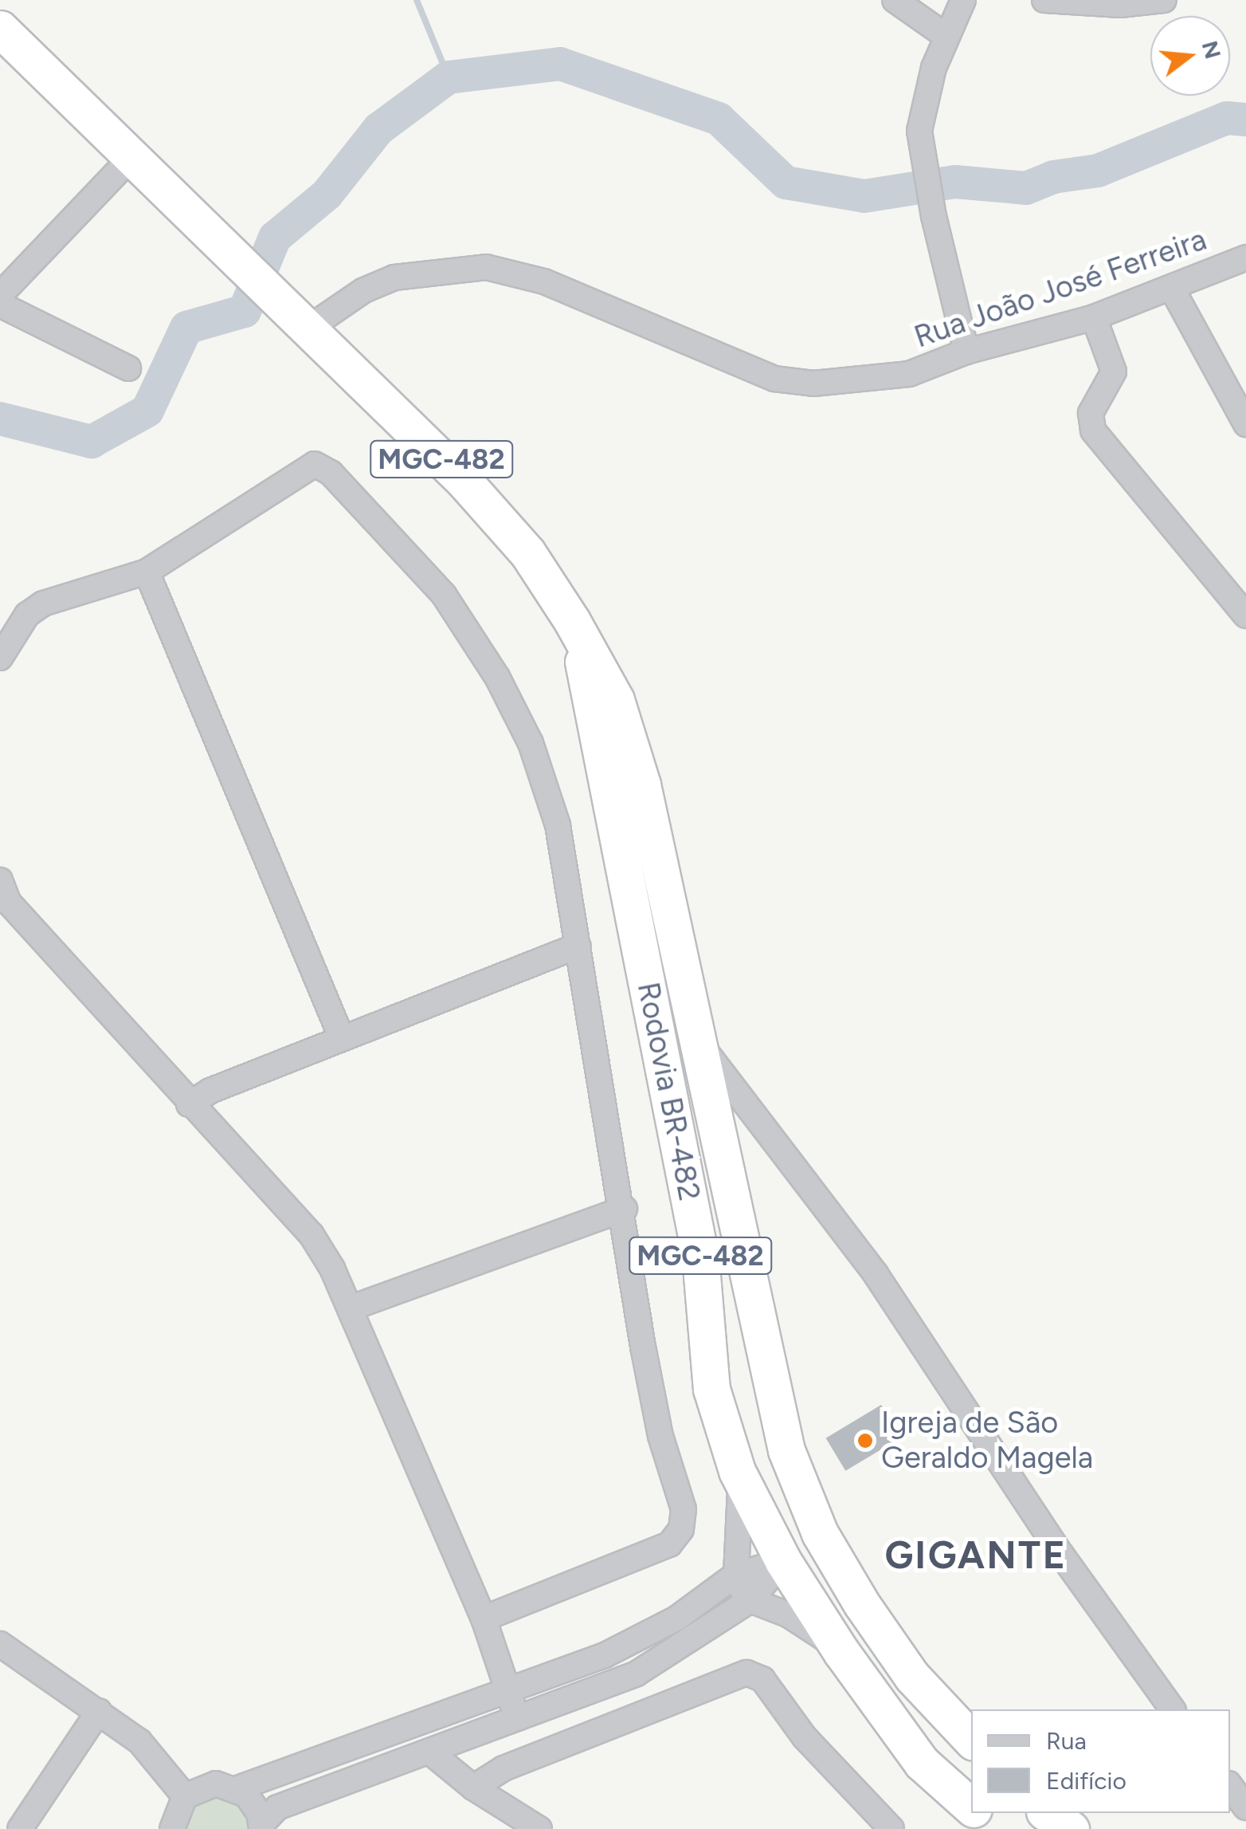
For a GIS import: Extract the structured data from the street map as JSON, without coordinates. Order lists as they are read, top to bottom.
{
  "streets": {
    "highway": ["MGC-482", "Rodovia BR-482"],
    "street": ["Rua João José Ferreira"]
  },
  "crossings": [
    ["Rua João José Ferreira", "MGC-482"],
    ["Rua João José Ferreira", "Rodovia BR-482"],
    ["MGC-482", "Rodovia BR-482"]
  ],
  "districts": ["GIGANTE"],
  "places": ["Igreja de São Geraldo Magela"],
  "legend": ["Rua", "Edifício"],
  "north": "right"
}
